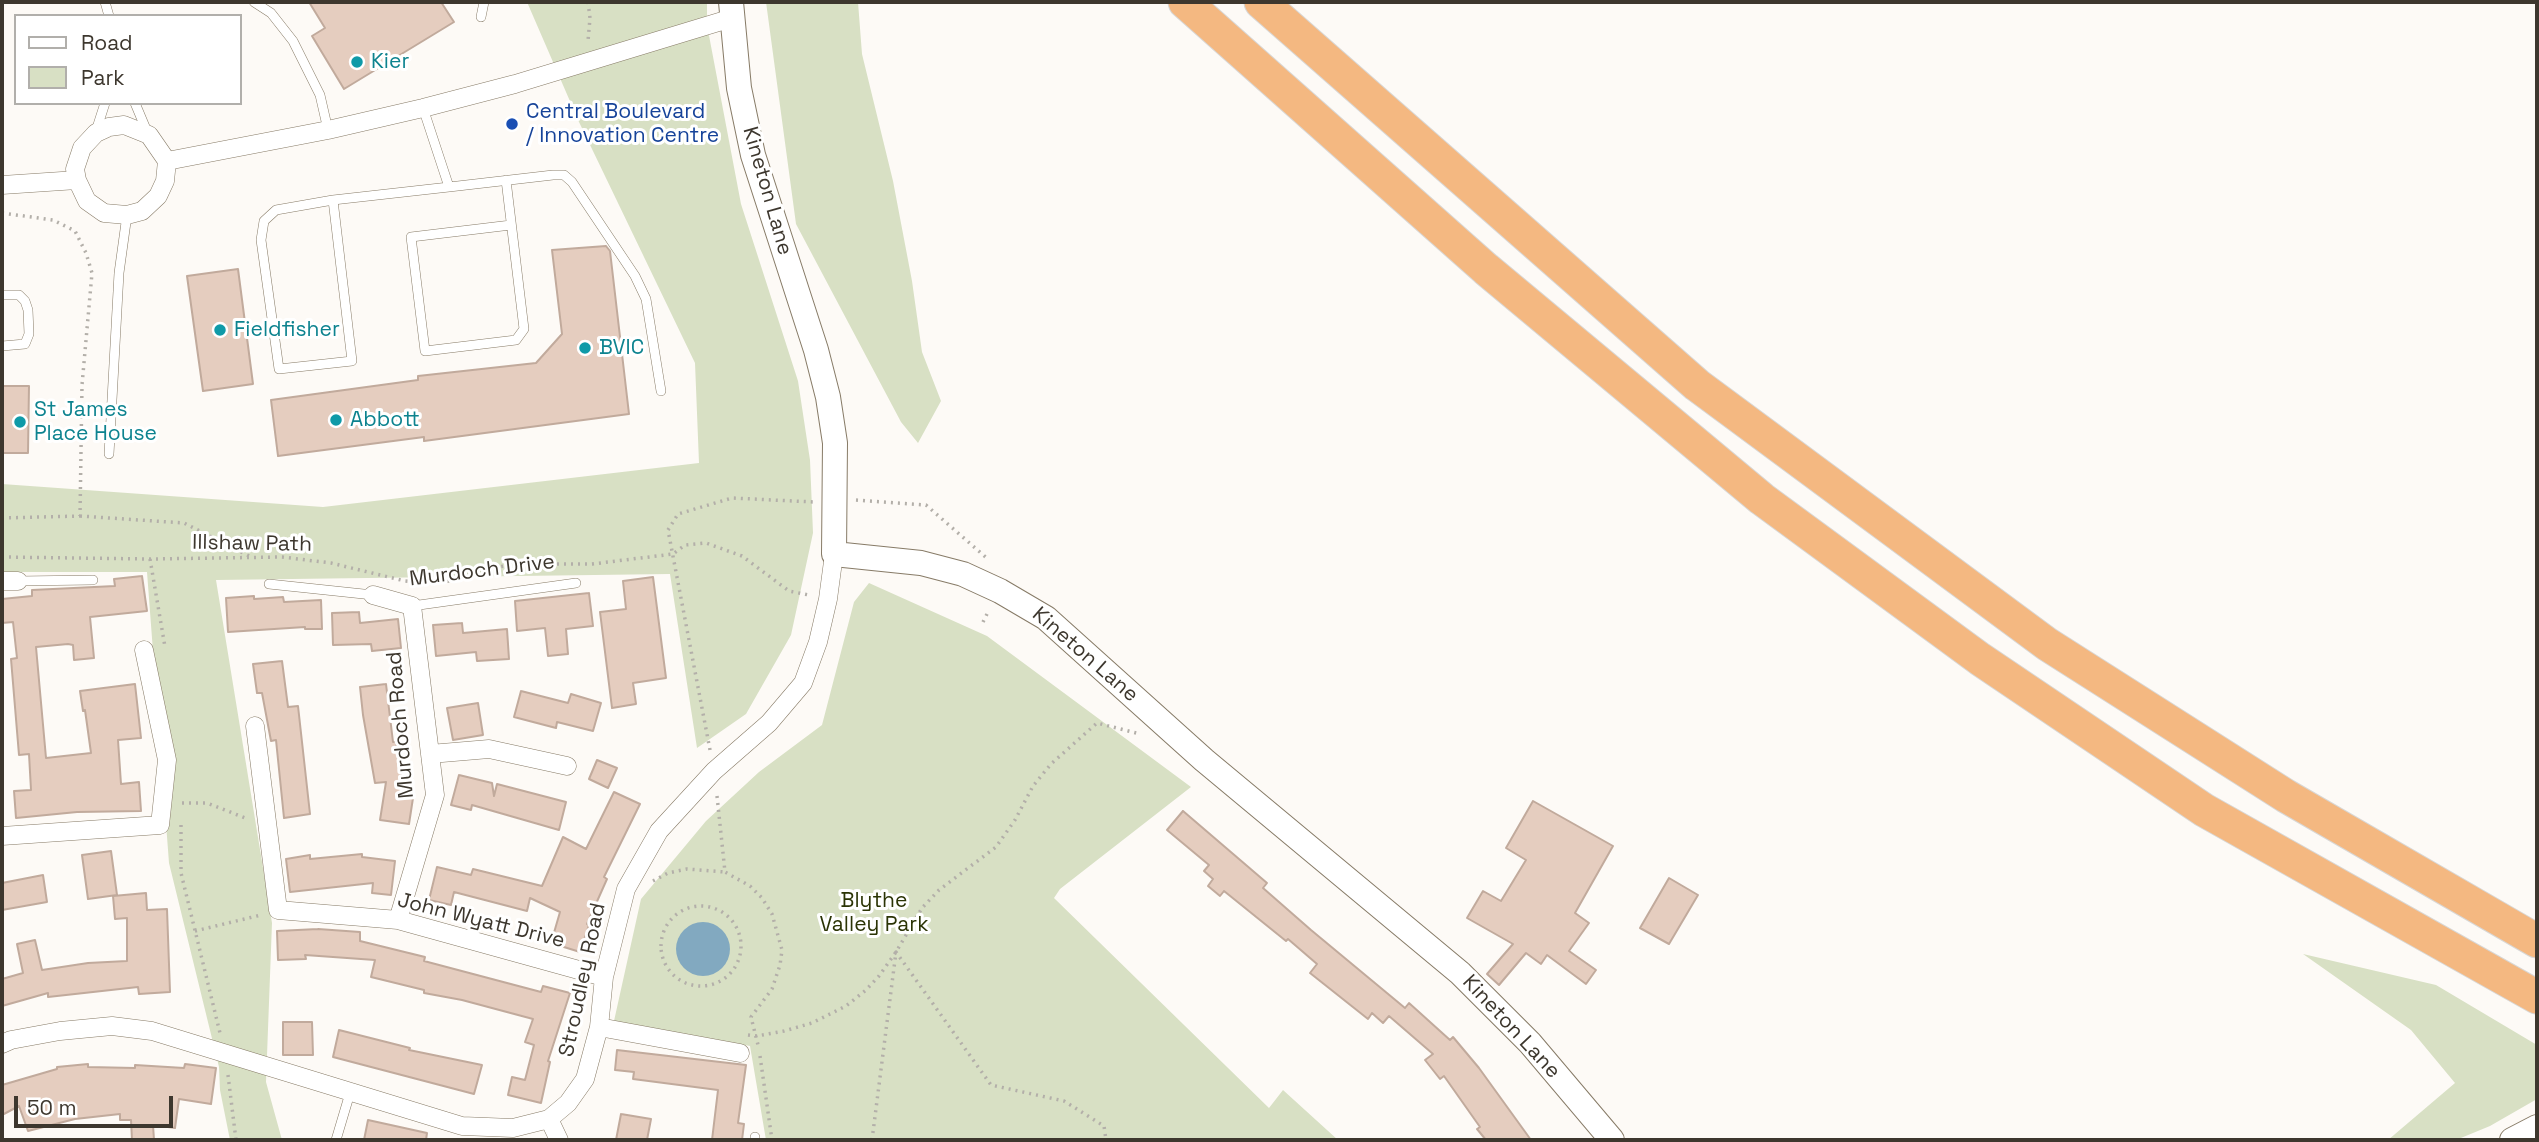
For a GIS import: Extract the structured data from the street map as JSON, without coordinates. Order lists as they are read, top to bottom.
{
  "streets": {
    "street": [
      "Kineton Lane",
      "Murdoch Drive",
      "Murdoch Road",
      "John Wyatt Drive",
      "Stroudley Road"
    ],
    "path": ["Illshaw Path"]
  },
  "crossings": [
    ["Kineton Lane", "Stroudley Road"],
    ["Murdoch Drive", "Murdoch Road"],
    ["Murdoch Road", "John Wyatt Drive"],
    ["John Wyatt Drive", "Stroudley Road"]
  ],
  "parks": ["Blythe Valley Park"],
  "places": [
    "Kier",
    "Central Boulevard / Innovation Centre",
    "Fieldfisher",
    "BVIC",
    "Abbott",
    "St James Place House"
  ],
  "legend": ["Road", "Park"],
  "scale_bar": "50 m"
}
